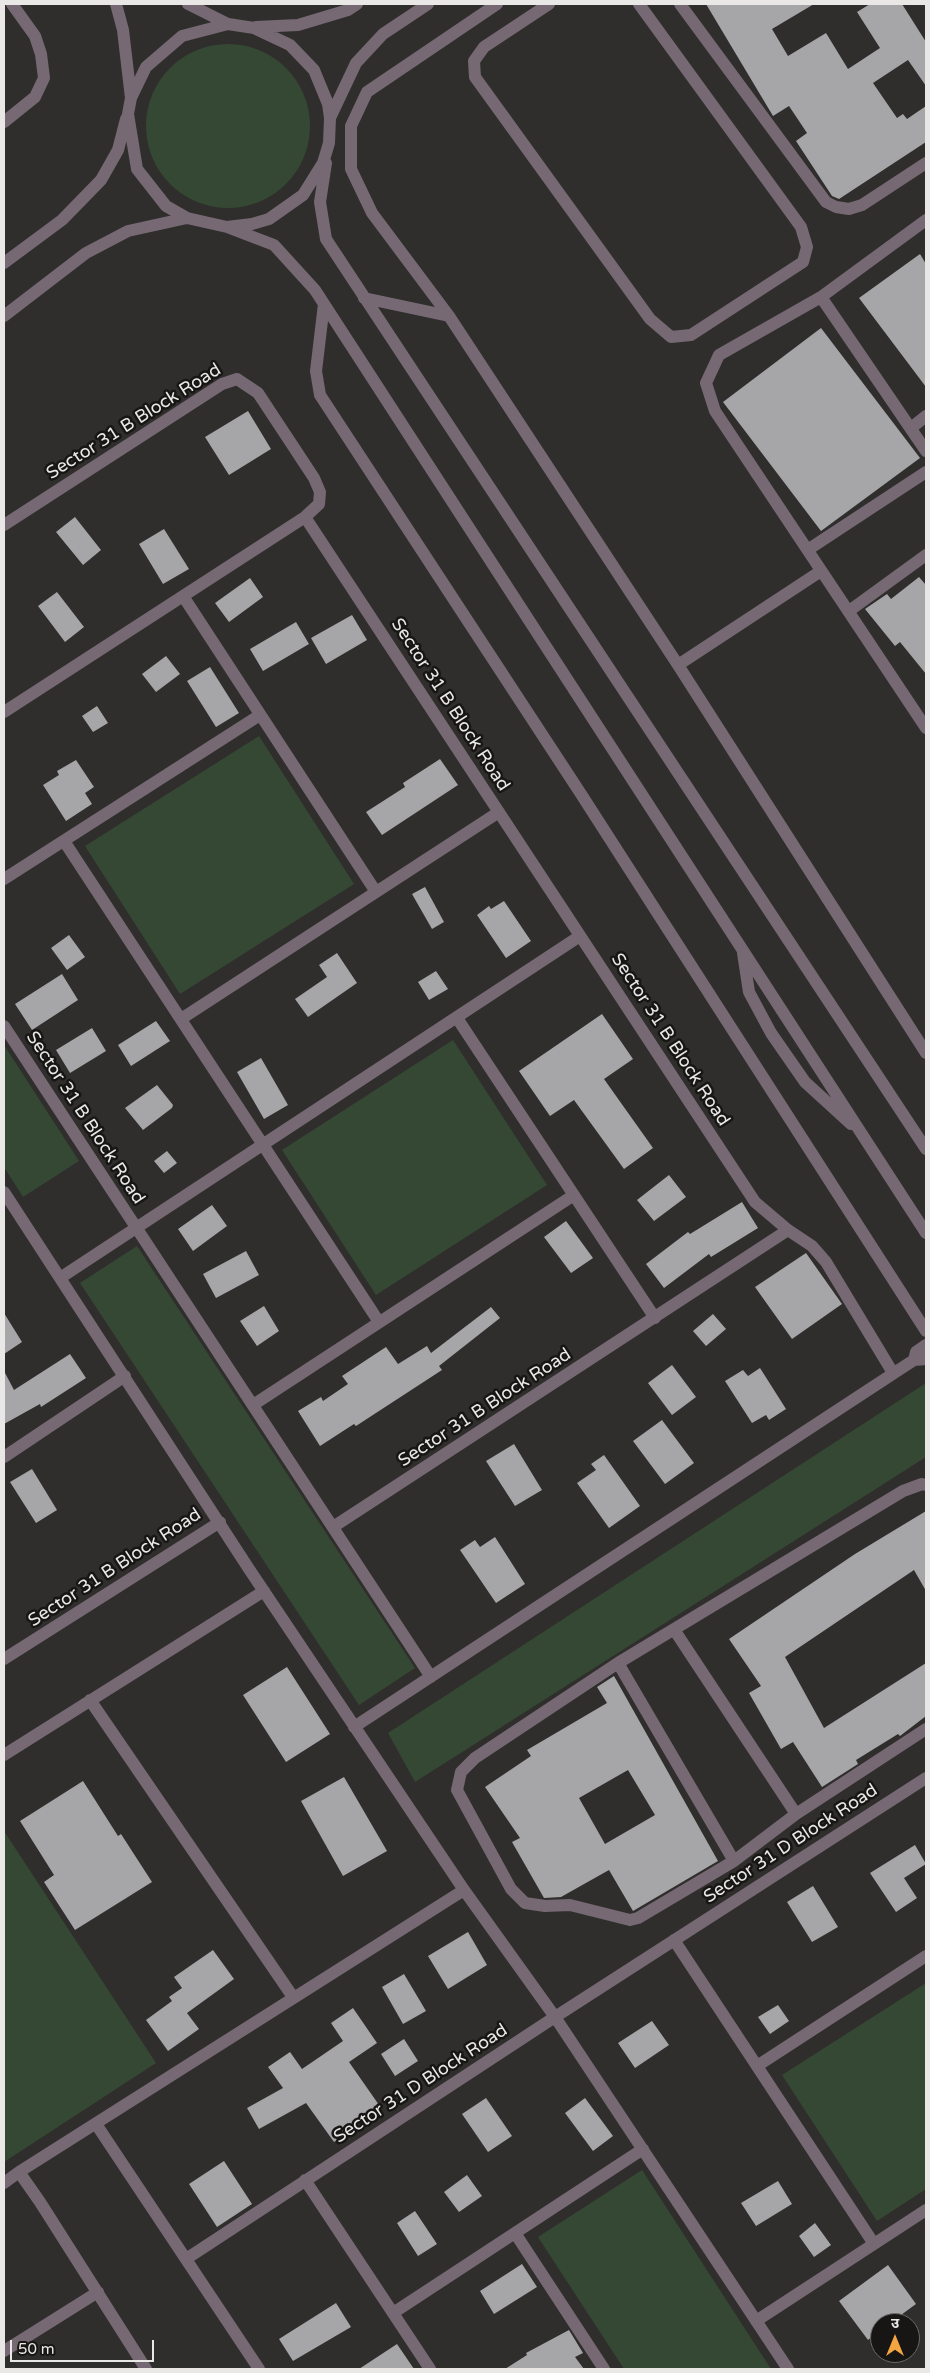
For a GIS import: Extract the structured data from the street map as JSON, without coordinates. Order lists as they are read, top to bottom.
{
  "streets": {
    "street": ["Sector 31 B Block Road", "Sector 31 D Block Road"]
  },
  "scale_bar": "50 m",
  "north": "top"
}
